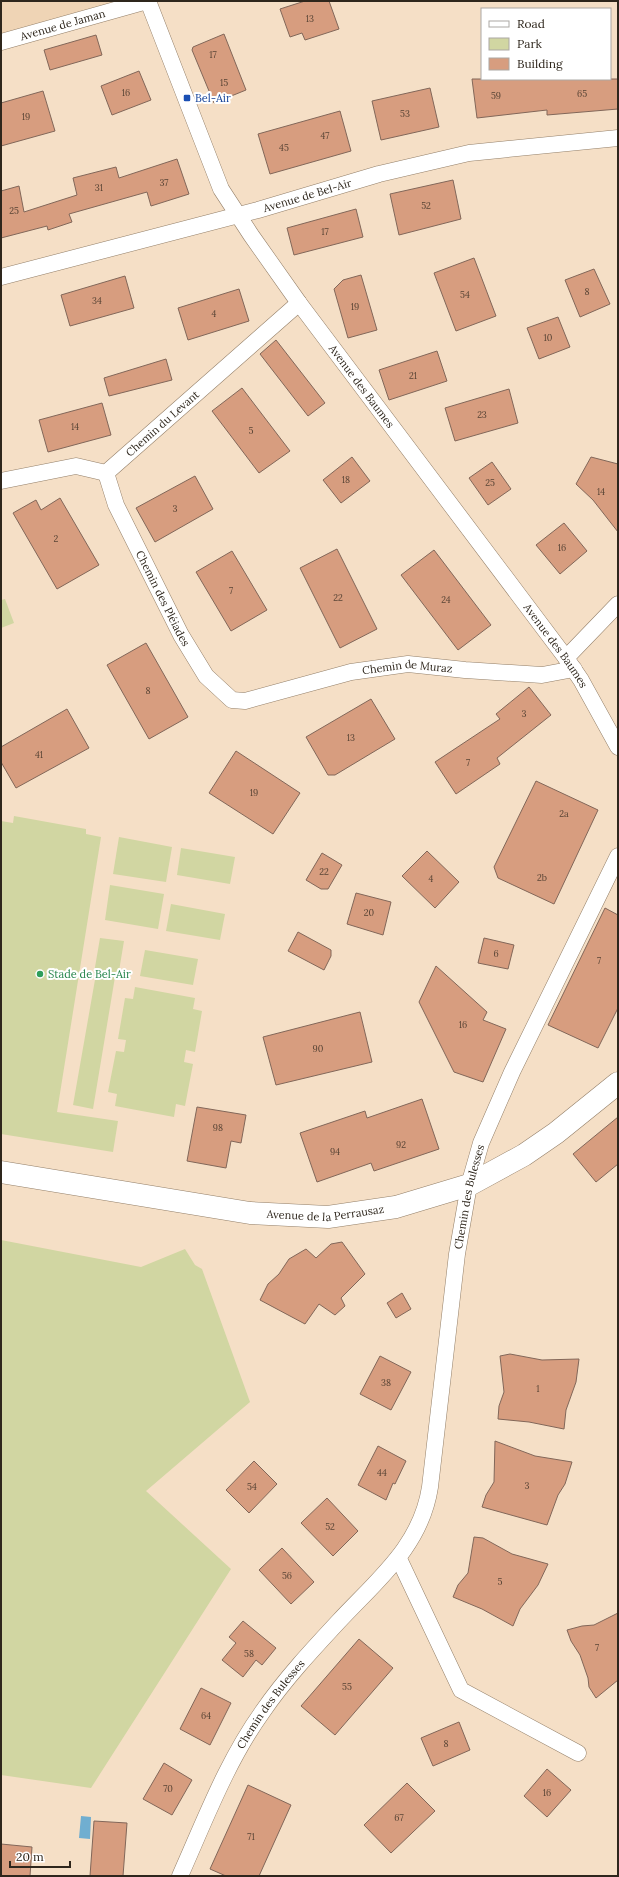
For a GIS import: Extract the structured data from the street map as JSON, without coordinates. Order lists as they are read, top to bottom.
{
  "streets": {
    "street": [
      "Avenue de Jaman",
      "Avenue de Bel-Air",
      "Avenue des Baumes",
      "Chemin du Levant",
      "Chemin des Pléiades",
      "Chemin de Muraz",
      "Chemin des Bulesses",
      "Avenue de la Perrausaz"
    ]
  },
  "crossings": [
    ["Avenue de Jaman", "Avenue des Baumes"],
    ["Avenue de Bel-Air", "Avenue des Baumes"],
    ["Avenue des Baumes", "Chemin du Levant"],
    ["Avenue des Baumes", "Chemin de Muraz"],
    ["Chemin du Levant", "Chemin des Pléiades"],
    ["Chemin des Pléiades", "Chemin de Muraz"],
    ["Chemin des Bulesses", "Avenue de la Perrausaz"]
  ],
  "places": {
    "transit": ["Bel-Air"],
    "other": ["Stade de Bel-Air"]
  },
  "house_numbers": [
    "13",
    "17",
    "15",
    "16",
    "65",
    "59",
    "53",
    "19",
    "47",
    "45",
    "37",
    "31",
    "52",
    "25",
    "17",
    "8",
    "54",
    "34",
    "19",
    "4",
    "10",
    "21",
    "23",
    "14",
    "5",
    "18",
    "25",
    "14",
    "3",
    "2",
    "16",
    "7",
    "22",
    "24",
    "8",
    "3",
    "13",
    "41",
    "7",
    "19",
    "2a",
    "22",
    "2b",
    "4",
    "20",
    "6",
    "7",
    "16",
    "90",
    "98",
    "92",
    "94",
    "38",
    "1",
    "44",
    "3",
    "54",
    "52",
    "56",
    "5",
    "7",
    "58",
    "55",
    "64",
    "8",
    "70",
    "16",
    "67",
    "71"
  ],
  "legend": ["Road", "Park", "Building"],
  "scale_bar": "20 m"
}
